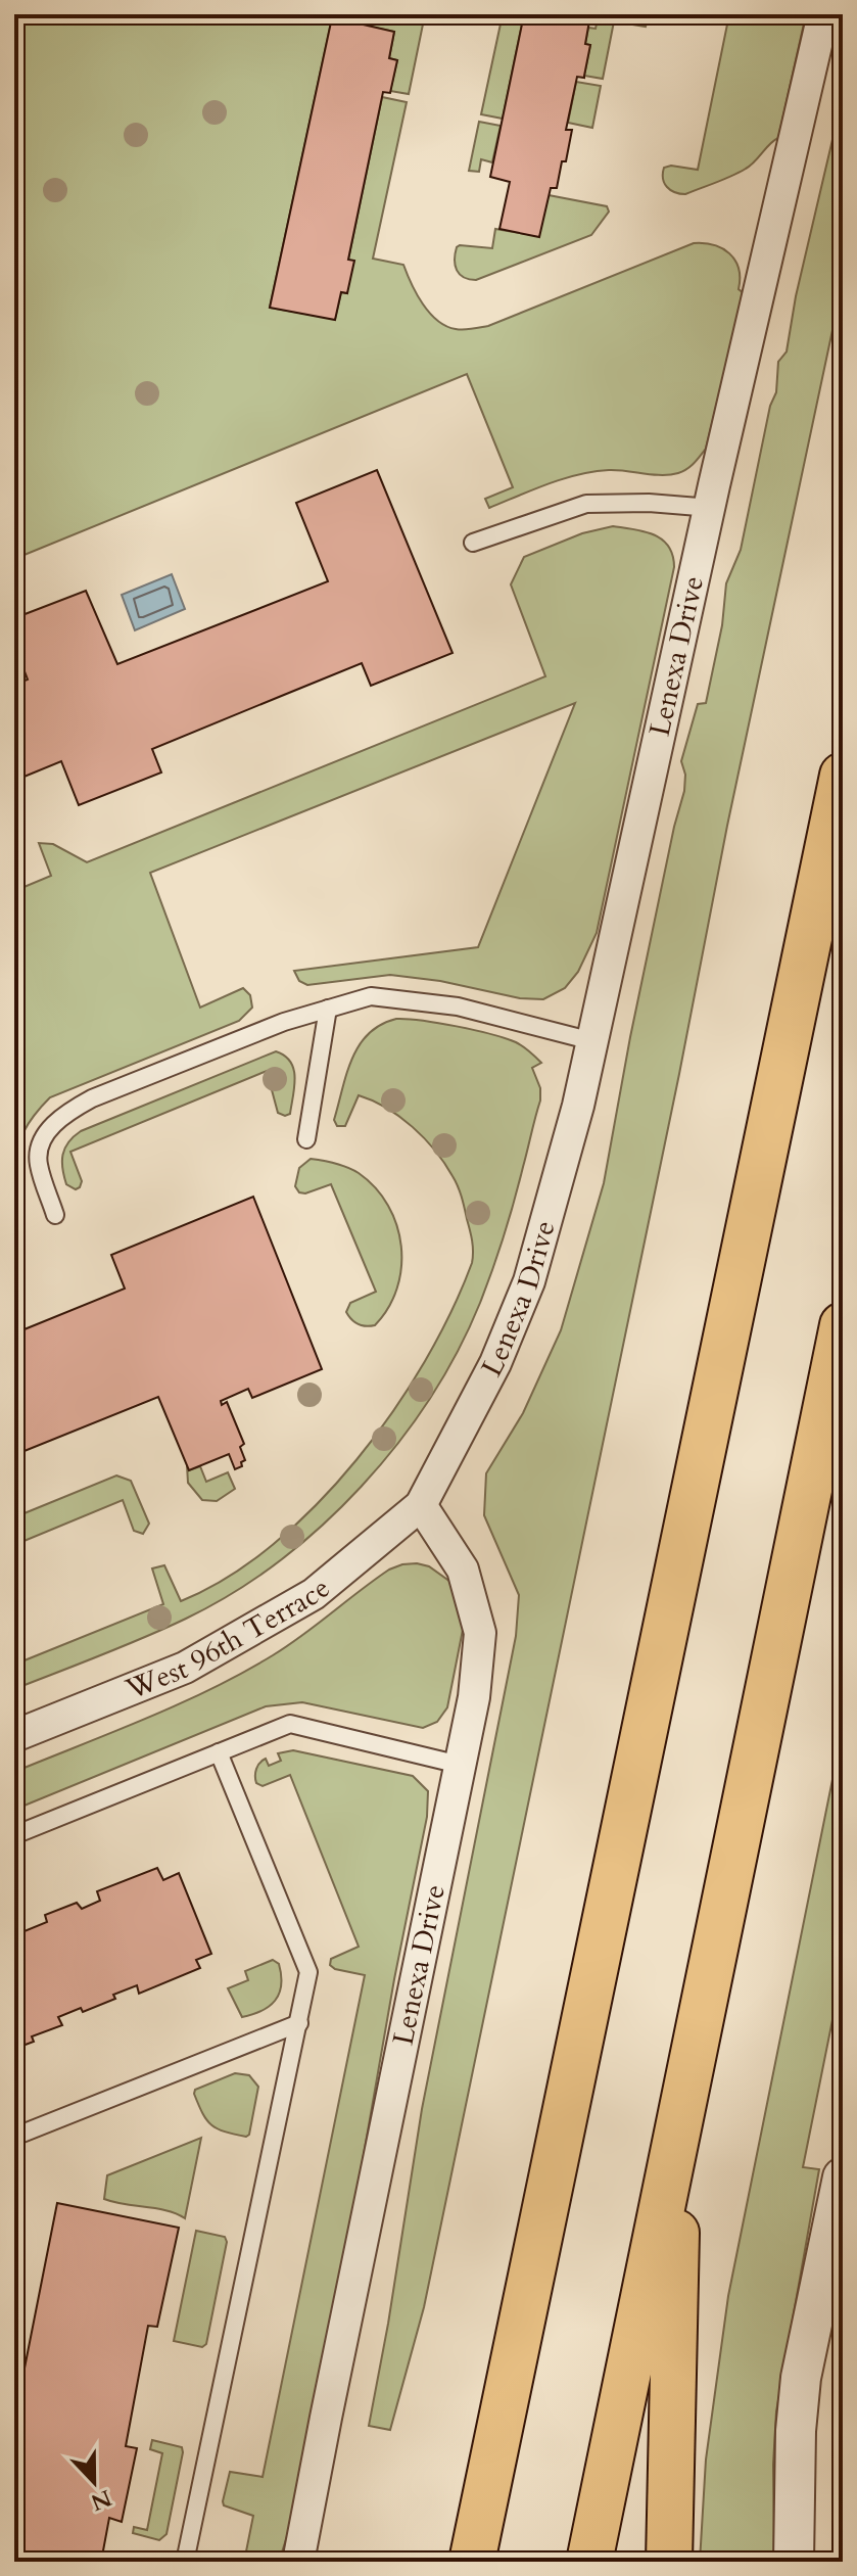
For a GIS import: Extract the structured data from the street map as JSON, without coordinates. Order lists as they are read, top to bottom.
{
  "streets": {
    "street": ["Lenexa Drive", "West 96th Terrace"]
  },
  "crossings": [
    ["Lenexa Drive", "West 96th Terrace"]
  ],
  "north": "bottom"
}
